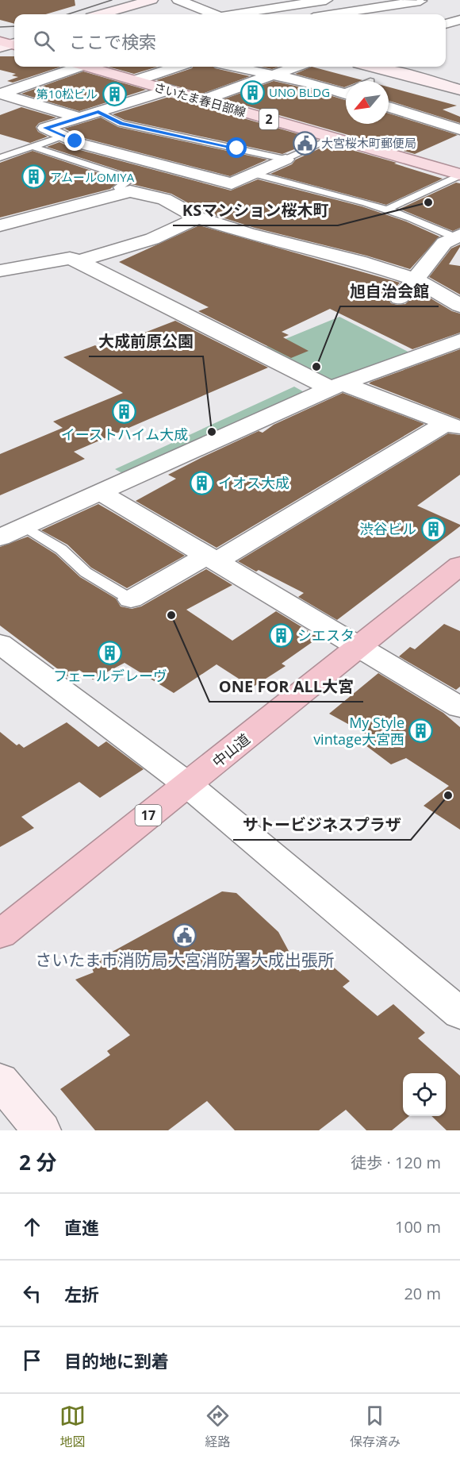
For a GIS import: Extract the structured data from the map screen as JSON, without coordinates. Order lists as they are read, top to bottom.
{
  "streets": {
    "highway": ["中山道", "17"],
    "main road": ["さいたま春日部線", "2"]
  },
  "places": {
    "building": [
      "UNO BLDG",
      "第10松ビル",
      "アムールOMIYA",
      "イーストハイム大成",
      "イオス大成",
      "渋谷ビル",
      "シエスタ",
      "フェールデレーヴ",
      "My Style vintage大宮西"
    ],
    "public building": ["大宮桜木町郵便局", "さいたま市消防局大宮消防署大成出張所"],
    "other": [
      "KSマンション桜木町",
      "旭自治会館",
      "大成前原公園",
      "ONE FOR ALL大宮",
      "サトービジネスプラザ"
    ]
  },
  "north": "bottom left",
  "page": {
    "search": "ここで検索",
    "heading": ["2 分", "徒歩 · 120 m"],
    "list": [
      ["直進", "100 m"],
      ["左折", "20 m"],
      "目的地に到着"
    ],
    "nav": ["地図", "経路", "保存済み"]
  }
}
